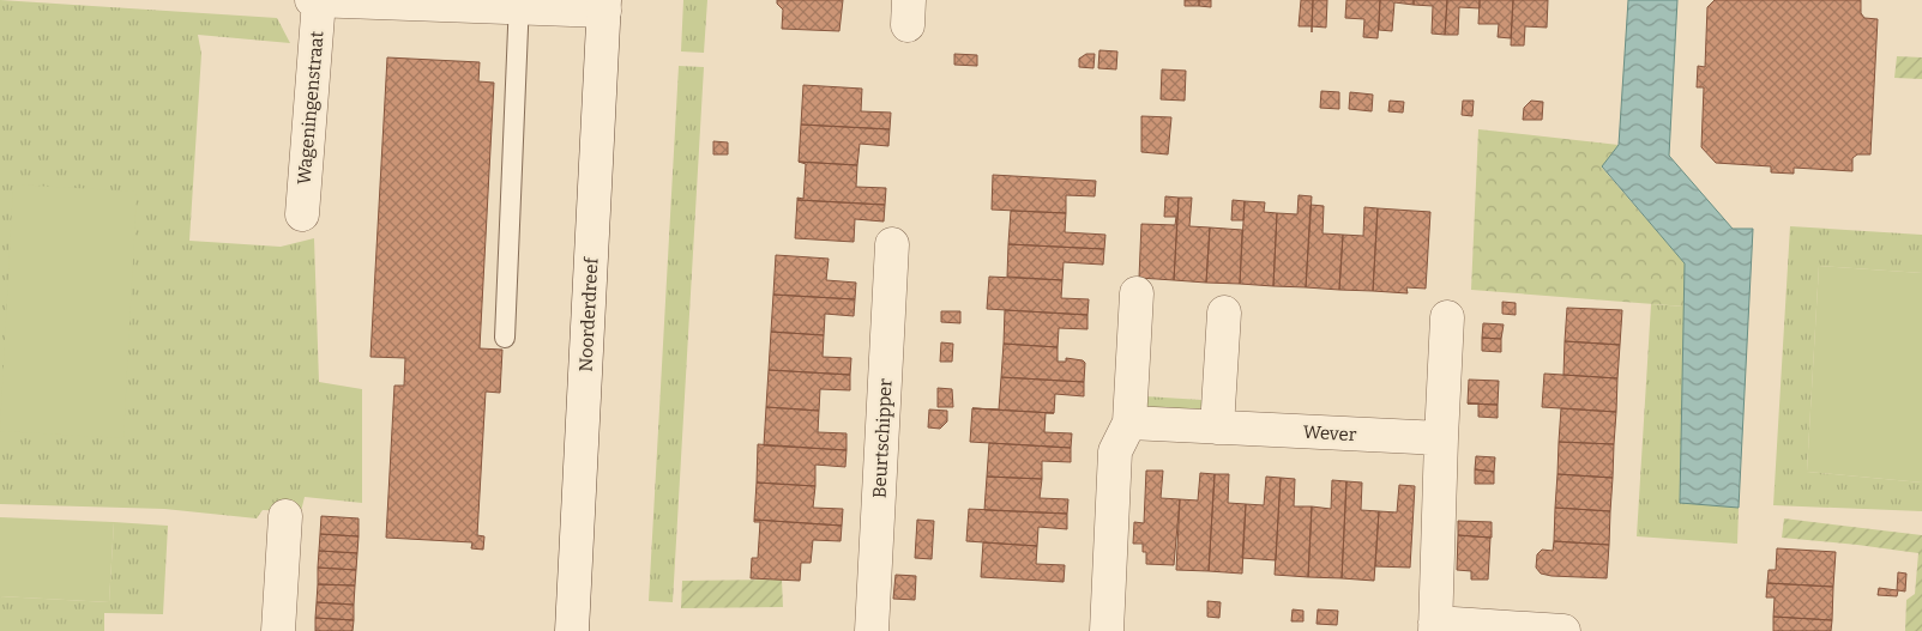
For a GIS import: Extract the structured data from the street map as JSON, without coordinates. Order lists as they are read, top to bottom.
{
  "streets": {
    "street": [
      "Wageningenstraat",
      "Noorderdreef",
      "Wever",
      "Beurtschipper"
    ]
  }
}
